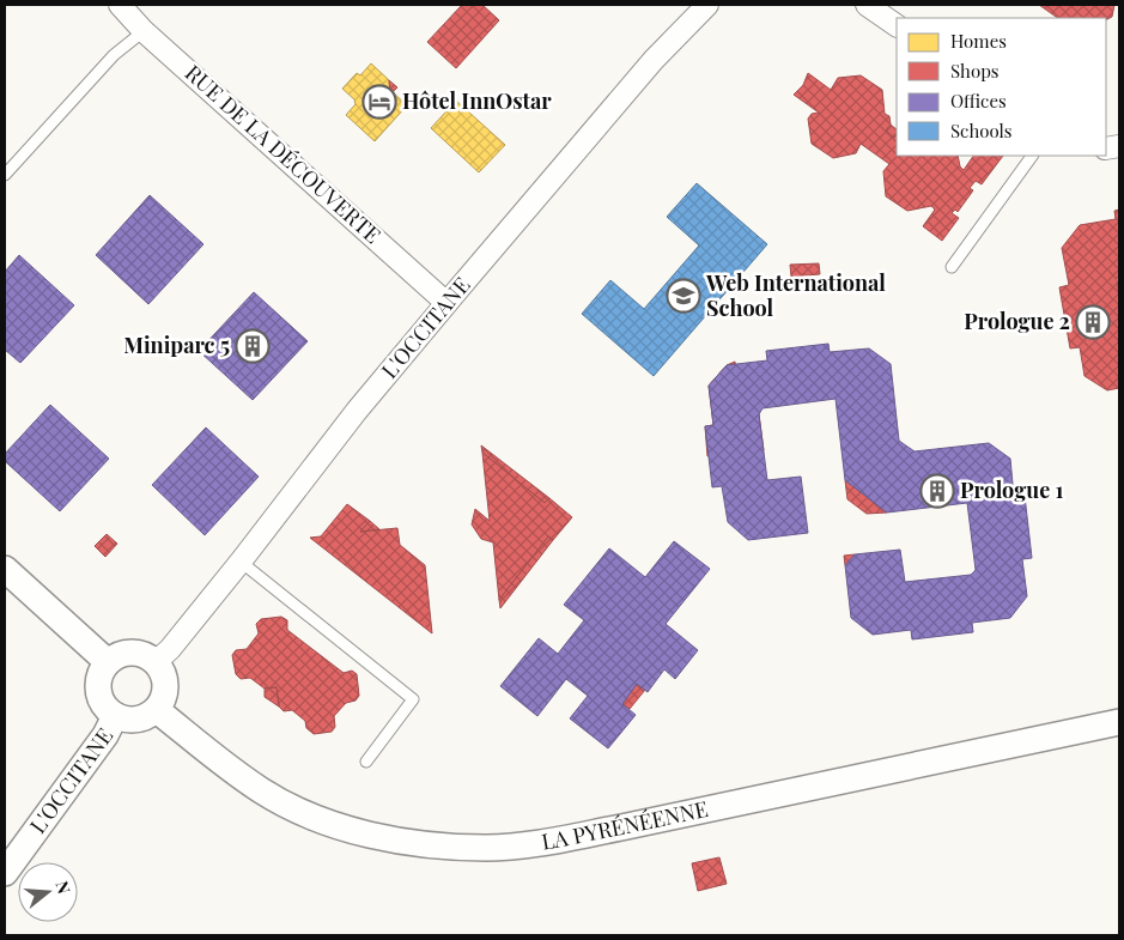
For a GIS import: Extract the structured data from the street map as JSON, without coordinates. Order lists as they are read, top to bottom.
{
  "streets": {
    "street": ["RUE DE LA DÉCOUVERTE", "L'OCCITANE", "LA PYRÉNÉENNE"]
  },
  "crossings": [
    ["RUE DE LA DÉCOUVERTE", "L'OCCITANE"],
    ["L'OCCITANE", "LA PYRÉNÉENNE"]
  ],
  "places": {
    "hotel": ["Hôtel InnOstar"],
    "school or university": ["Web International School"],
    "building": ["Prologue 2", "Miniparc 5", "Prologue 1"]
  },
  "legend": [
    "Homes",
    "Shops",
    "Offices",
    "Schools"
  ],
  "north": "right"
}
